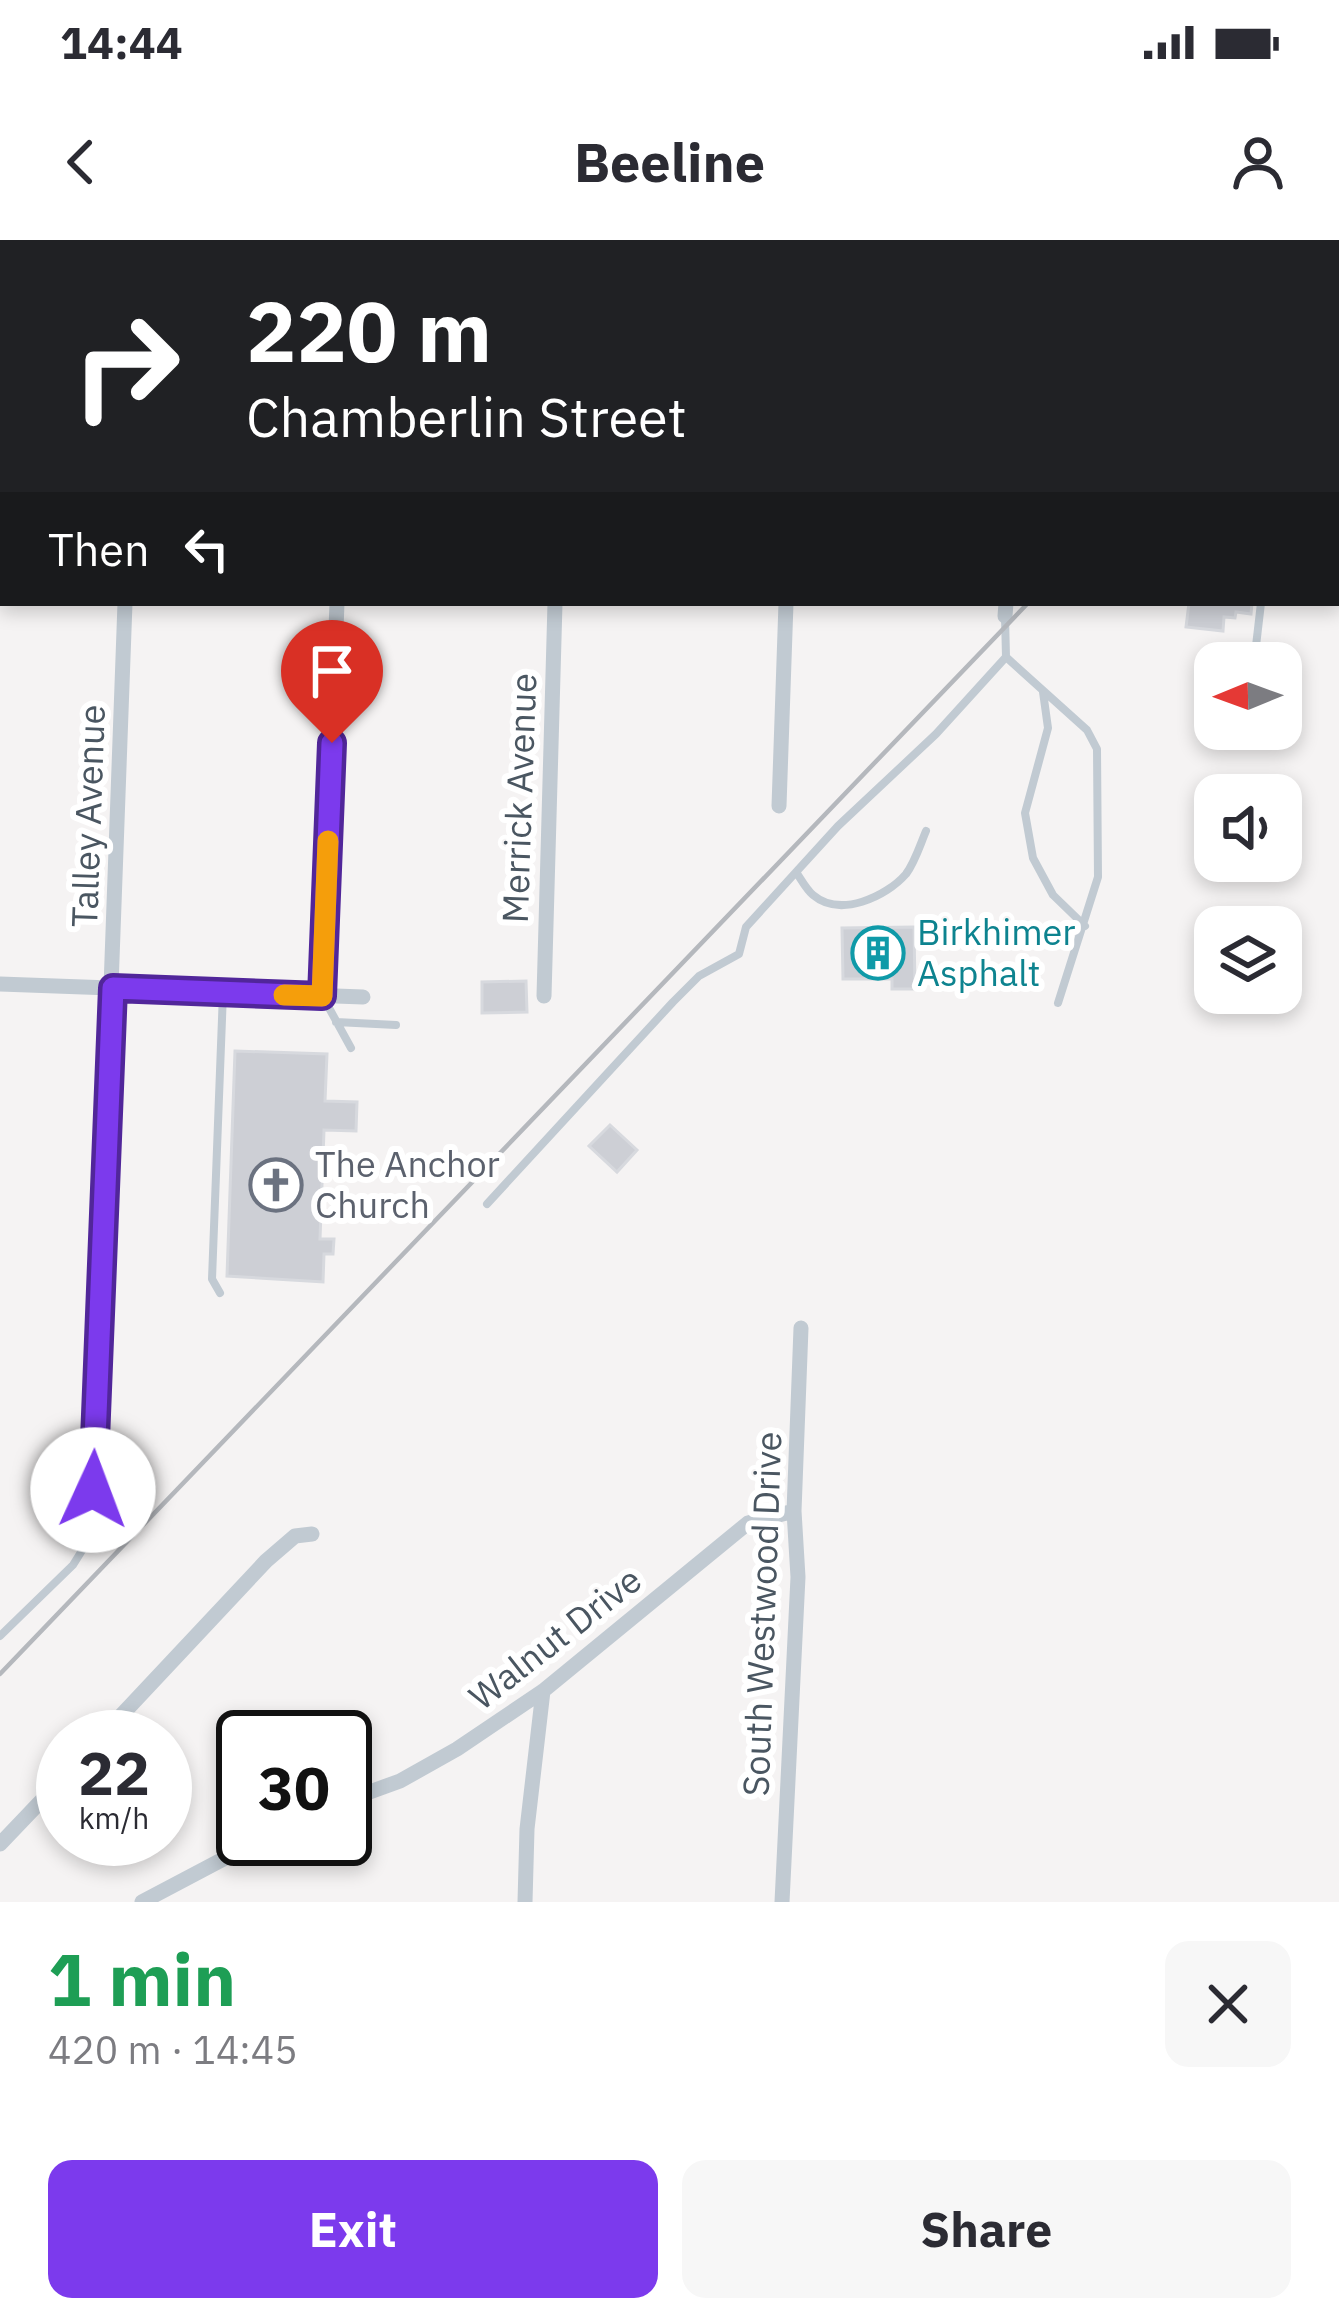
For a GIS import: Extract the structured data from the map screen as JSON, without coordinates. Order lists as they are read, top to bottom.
{
  "streets": {
    "street": [
      "Merrick Avenue",
      "Talley Avenue",
      "South Westwood Drive",
      "Walnut Drive"
    ]
  },
  "crossings": [
    ["South Westwood Drive", "Walnut Drive"]
  ],
  "places": {
    "building": ["Birkhimer Asphalt"],
    "church": ["The Anchor Church"]
  },
  "north": "left",
  "page": {
    "status": "14:44",
    "header": "Beeline",
    "turn": ["220 m", "Chamberlin Street"],
    "then": "Then",
    "speed": "22 km/h",
    "limit": "30",
    "heading": ["1 min", "420 m · 14:45"],
    "buttons": ["Exit", "Share"]
  }
}
